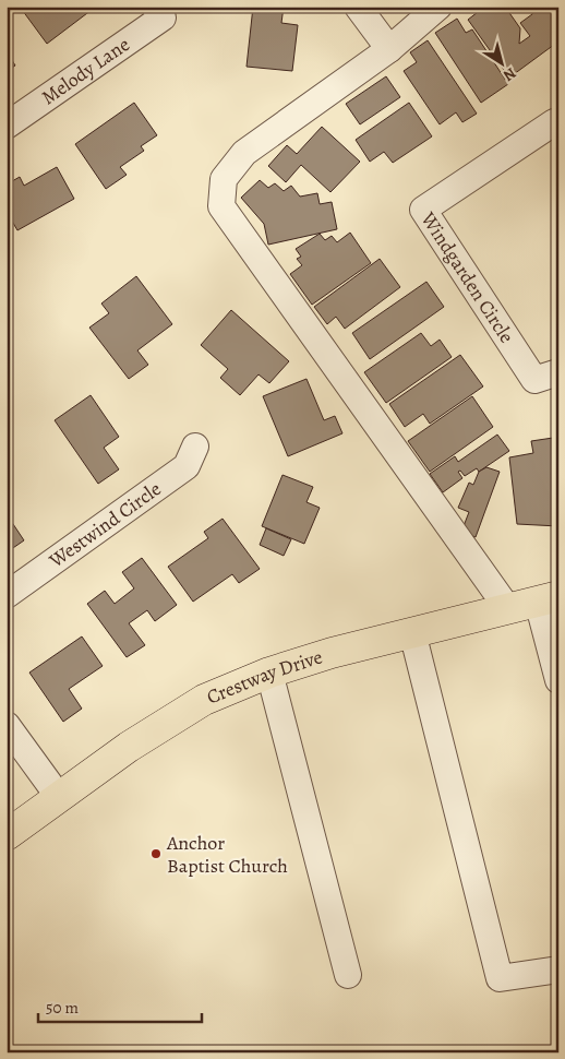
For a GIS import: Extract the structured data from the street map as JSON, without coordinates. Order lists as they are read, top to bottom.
{
  "streets": {
    "main road": ["Crestway Drive"],
    "street": ["Melody Lane", "Windgarden Circle", "Westwind Circle"]
  },
  "places": ["Anchor Baptist Church"],
  "scale_bar": "50 m",
  "north": "bottom right"
}
